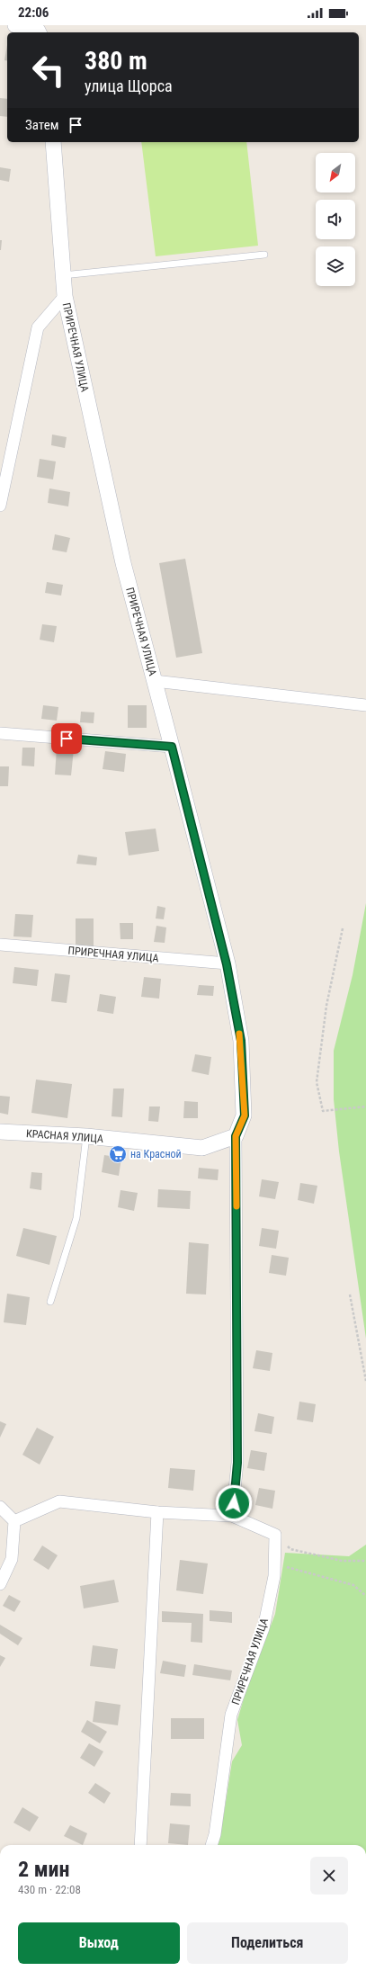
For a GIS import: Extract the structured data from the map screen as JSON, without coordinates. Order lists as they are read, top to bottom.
{
  "streets": {
    "street": ["ПРИРЕЧНАЯ УЛИЦА", "КРАСНАЯ УЛИЦА"]
  },
  "crossings": [
    ["ПРИРЕЧНАЯ УЛИЦА", "КРАСНАЯ УЛИЦА"]
  ],
  "places": {
    "supermarket": ["на Красной"]
  },
  "north": "bottom left",
  "page": {
    "status": "22:06",
    "turn": ["380 m", "улица Щорса"],
    "then": "Затем",
    "heading": ["2 мин", "430 m · 22:08"],
    "buttons": ["Выход", "Поделиться"]
  }
}
